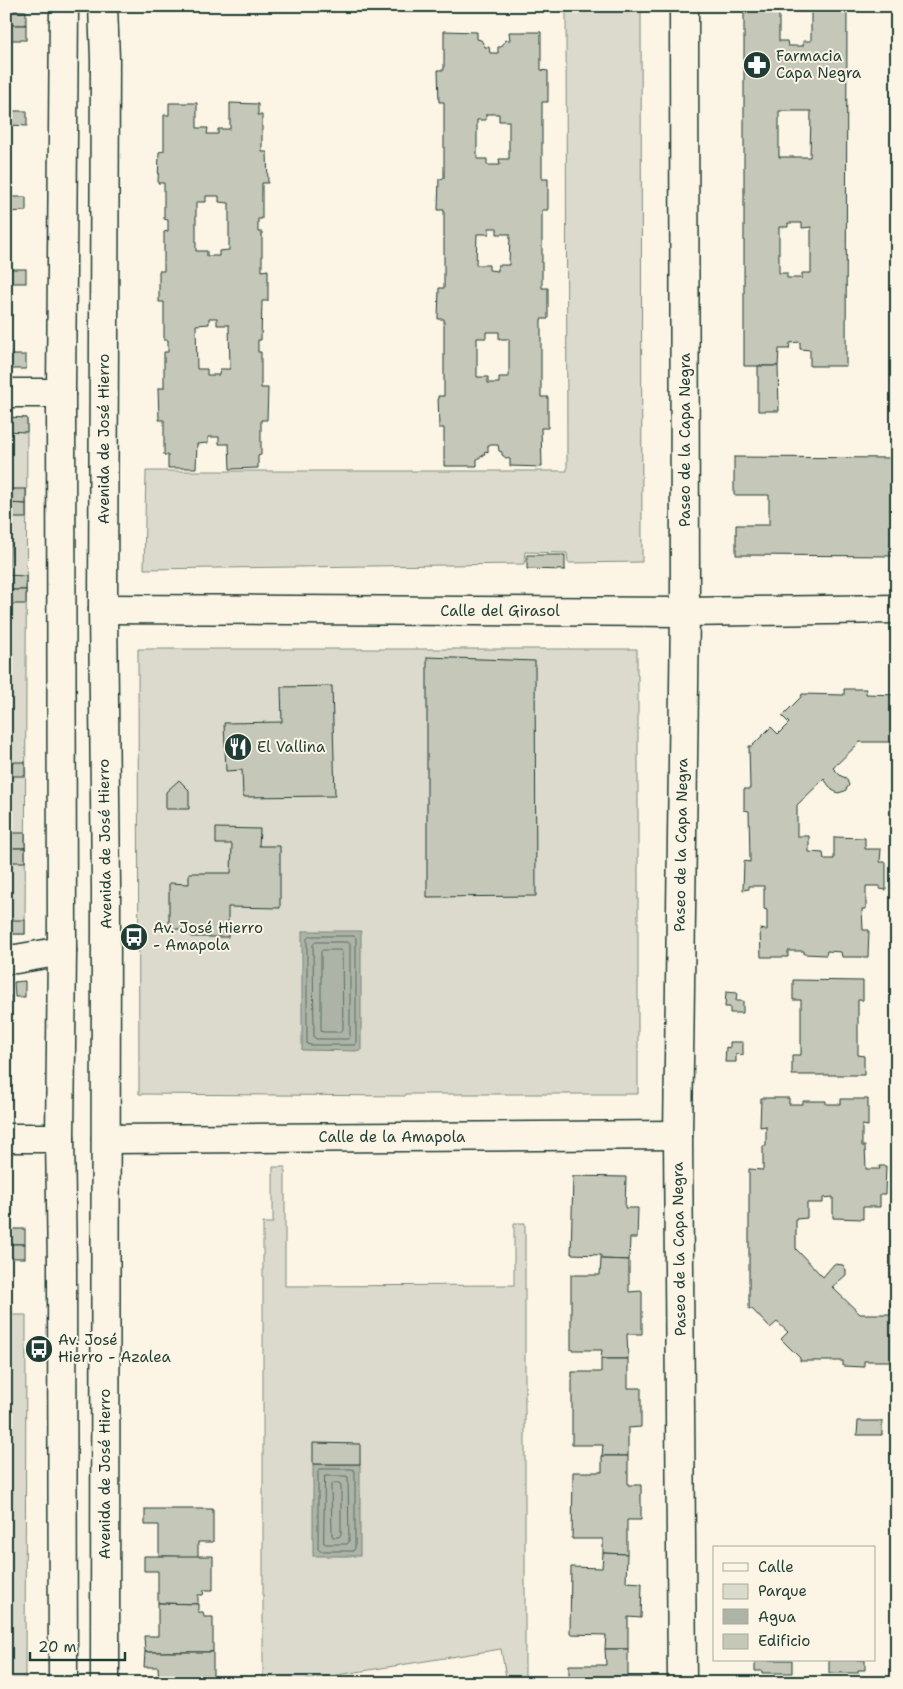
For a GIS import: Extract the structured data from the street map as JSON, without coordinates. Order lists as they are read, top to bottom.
{
  "streets": {
    "street": [
      "Avenida de José Hierro",
      "Paseo de la Capa Negra",
      "Calle del Girasol",
      "Calle de la Amapola"
    ]
  },
  "crossings": [
    ["Avenida de José Hierro", "Calle del Girasol"],
    ["Avenida de José Hierro", "Calle de la Amapola"],
    ["Paseo de la Capa Negra", "Calle del Girasol"],
    ["Paseo de la Capa Negra", "Calle de la Amapola"]
  ],
  "places": {
    "pharmacy": ["Farmacia Capa Negra"],
    "restaurant": ["El Vallina"],
    "bus stop": ["Av. José Hierro - Amapola", "Av. José Hierro - Azalea"]
  },
  "legend": [
    "Calle",
    "Parque",
    "Agua",
    "Edificio"
  ],
  "scale_bar": "20 m"
}
